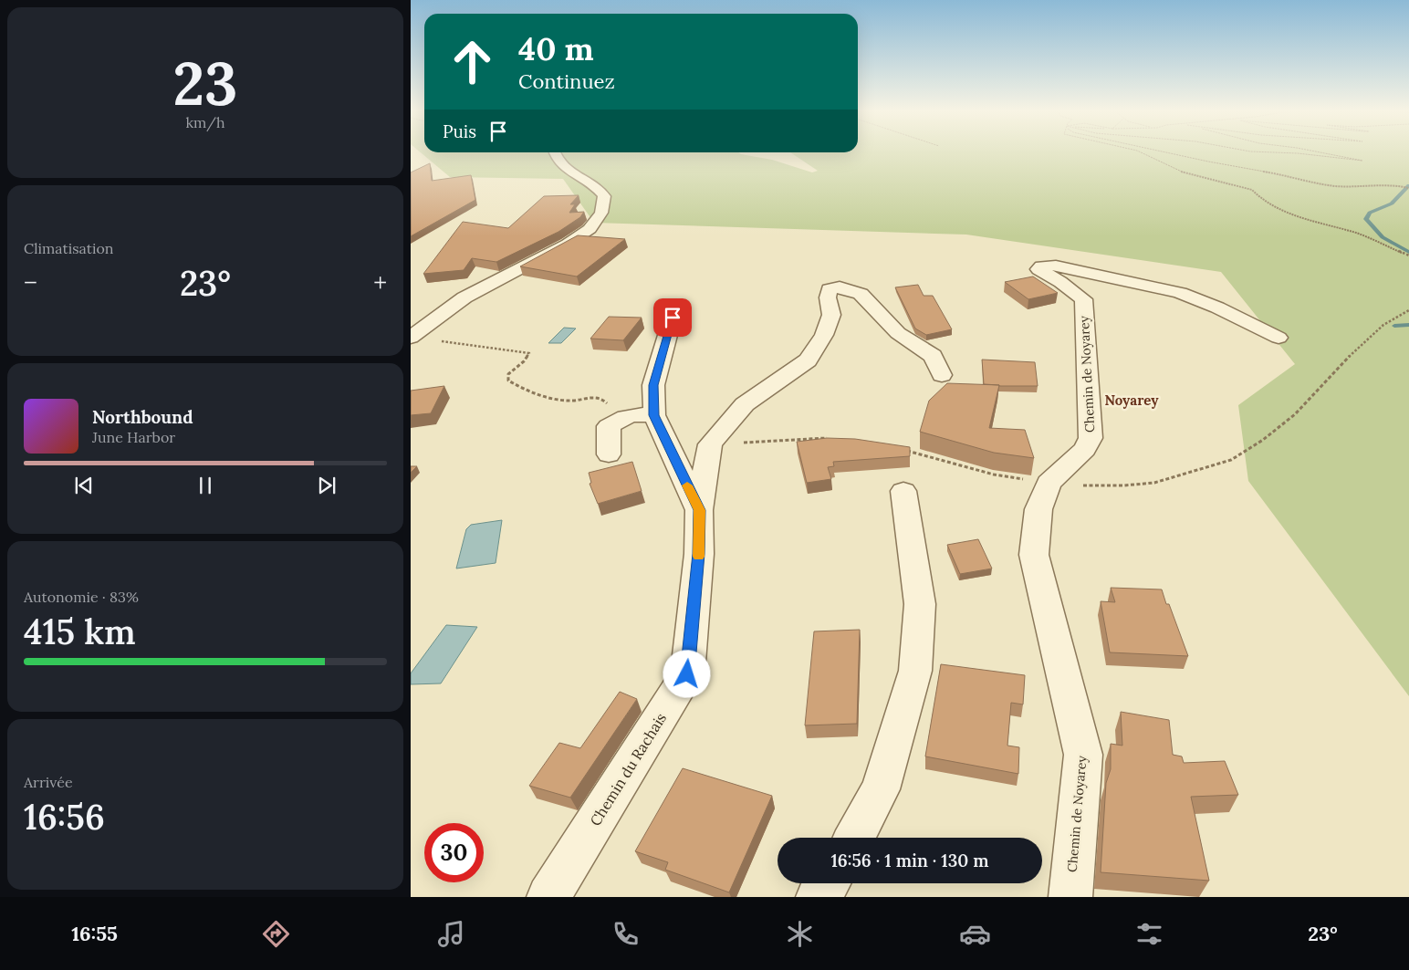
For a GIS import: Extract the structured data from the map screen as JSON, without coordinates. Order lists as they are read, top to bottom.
{
  "streets": {
    "street": ["Chemin de Noyarey", "Chemin du Rachais"]
  },
  "districts": ["Noyarey"],
  "page": {
    "tile": [
      ["23", "km/h"],
      "Climatisation",
      ["Autonomie · 83%", "415 km"],
      ["Arrivée", "16:56"]
    ],
    "turn": ["40 m", "Continuez"],
    "then": "Puis",
    "heat": ["−", "23°", "+"],
    "song": ["Northbound", "June Harbor"],
    "limit": "30",
    "trip": "16:56 · 1 min · 130 m",
    "tabs": ["16:55", "23°"]
  }
}
